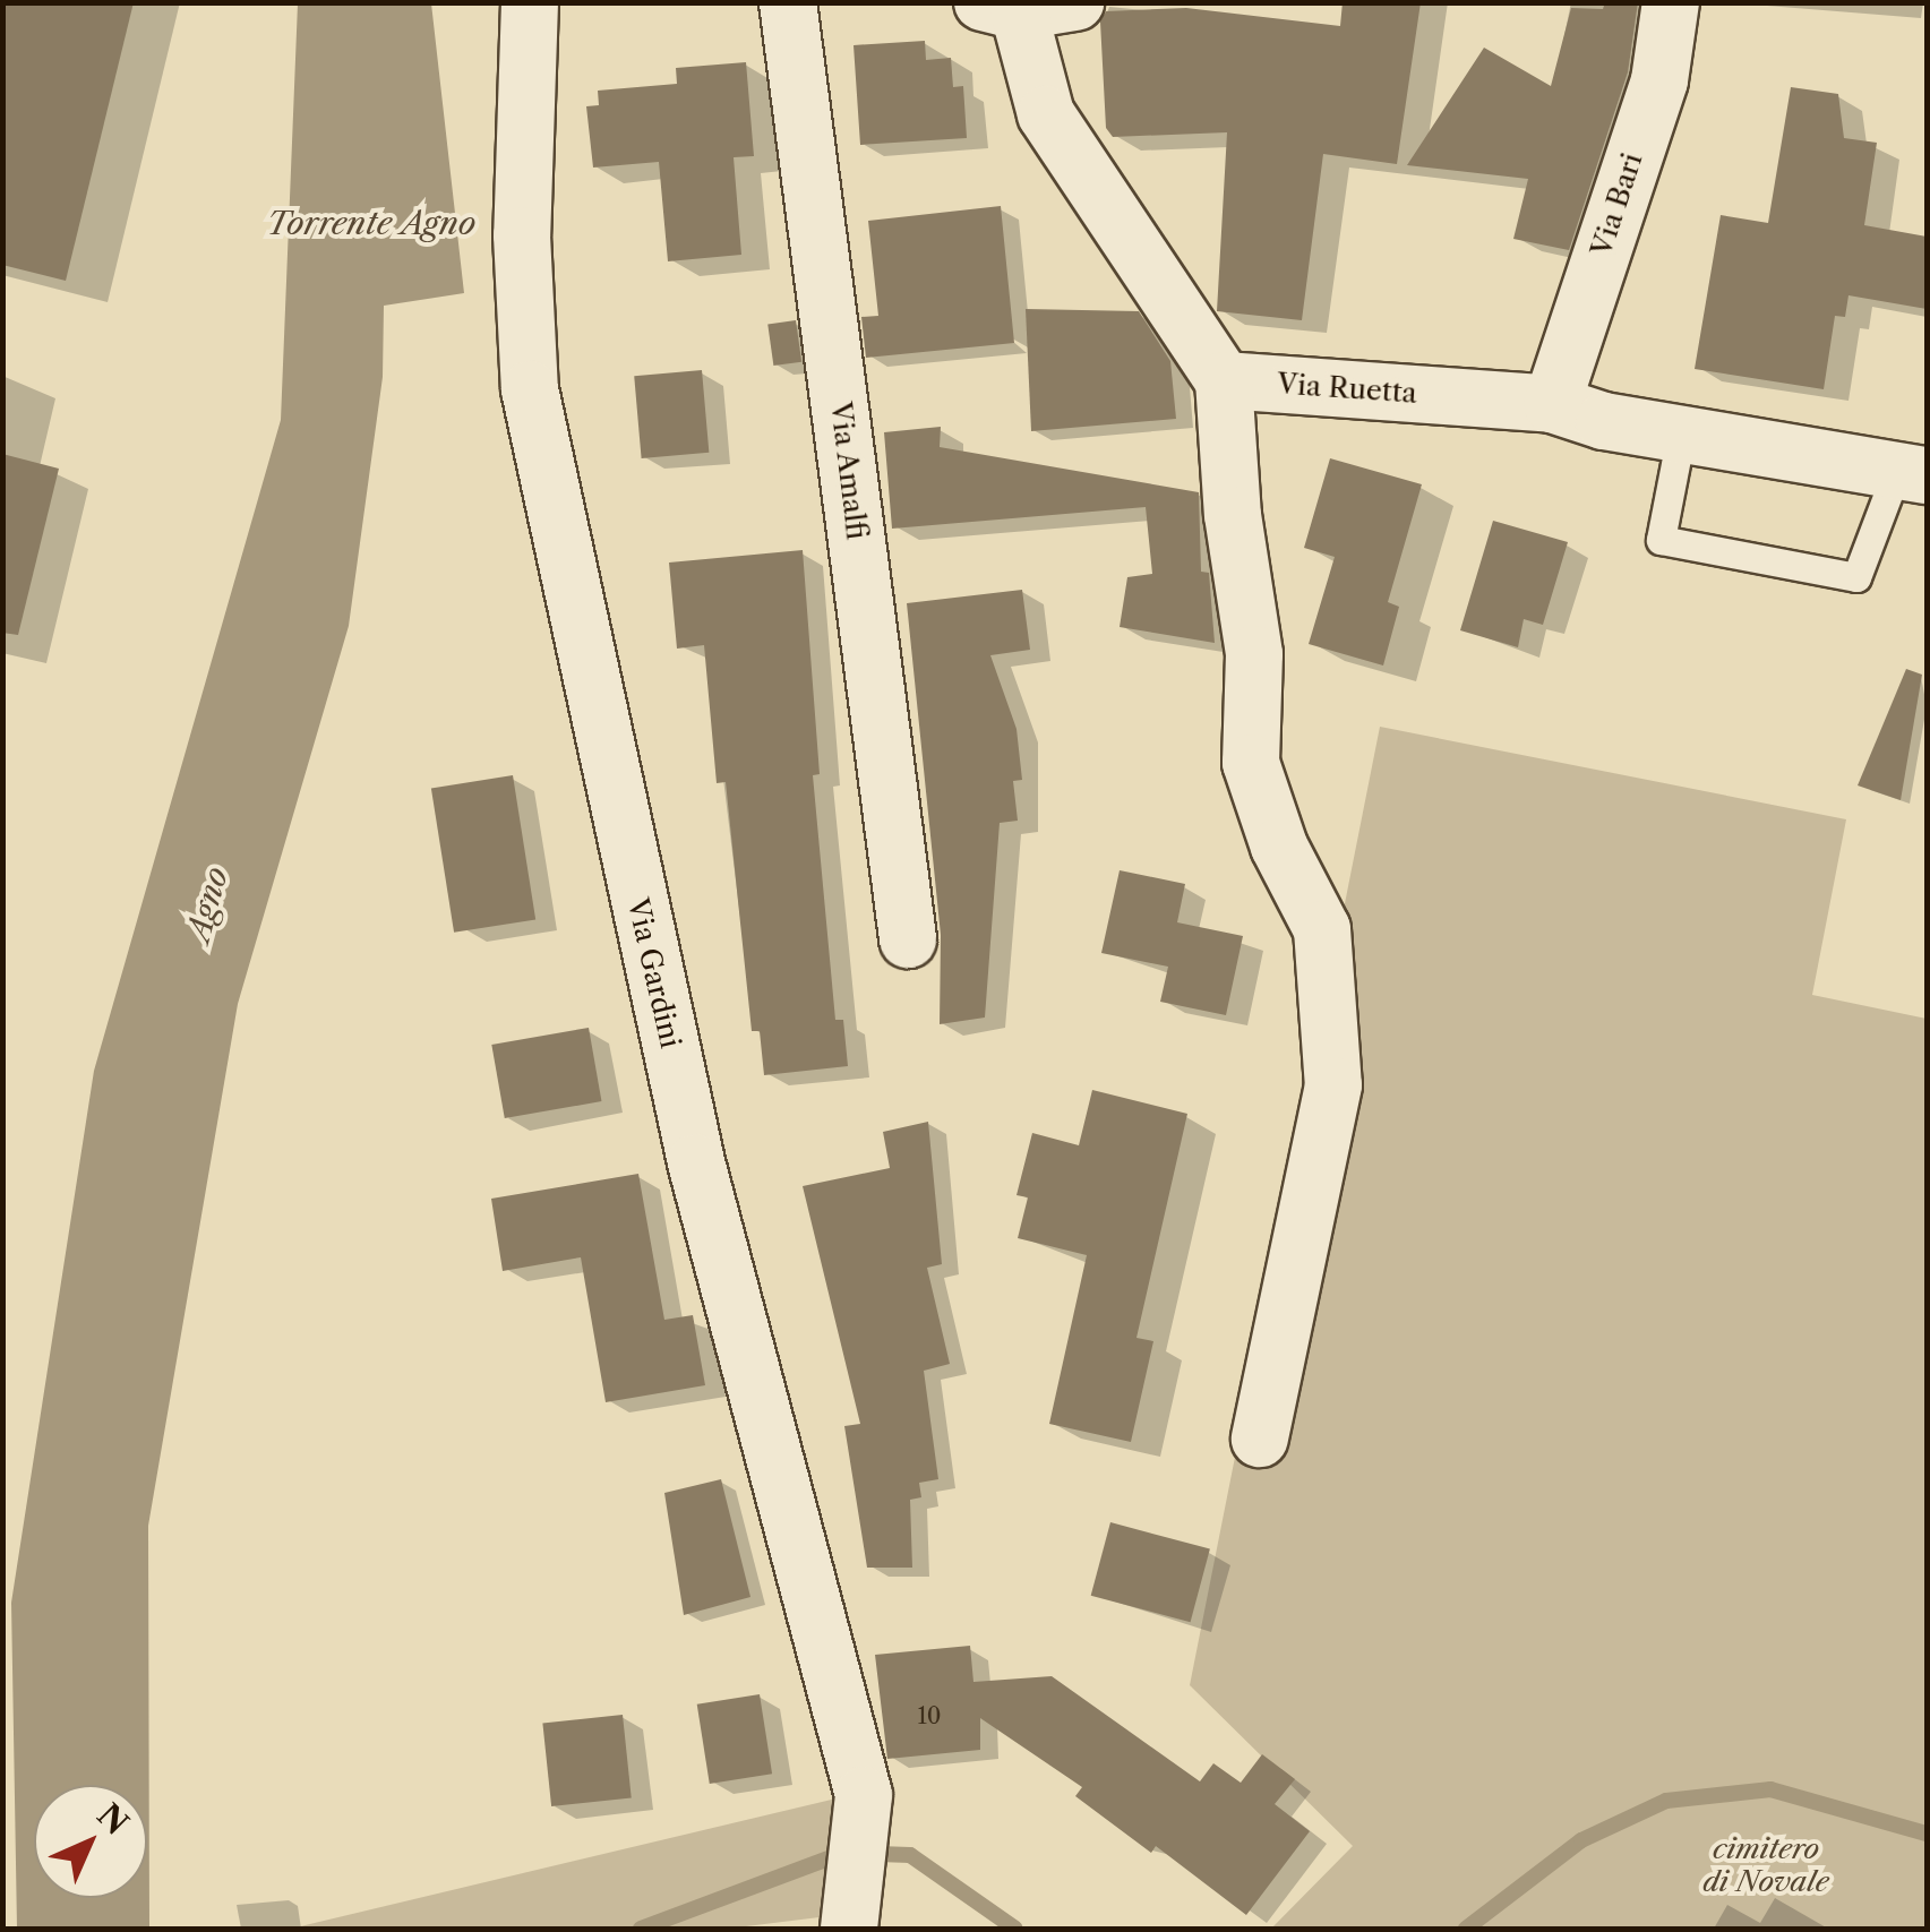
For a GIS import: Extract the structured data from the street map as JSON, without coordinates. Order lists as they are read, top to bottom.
{
  "streets": {
    "street": [
      "Via Bari",
      "Via Ruetta",
      "Via Amalfi",
      "Via Gardini"
    ]
  },
  "crossings": [
    ["Via Bari", "Via Ruetta"]
  ],
  "water": ["Torrente Agno", "Agno"],
  "parks": ["cimitero di Novale"],
  "house_numbers": ["10"],
  "north": "top right"
}
